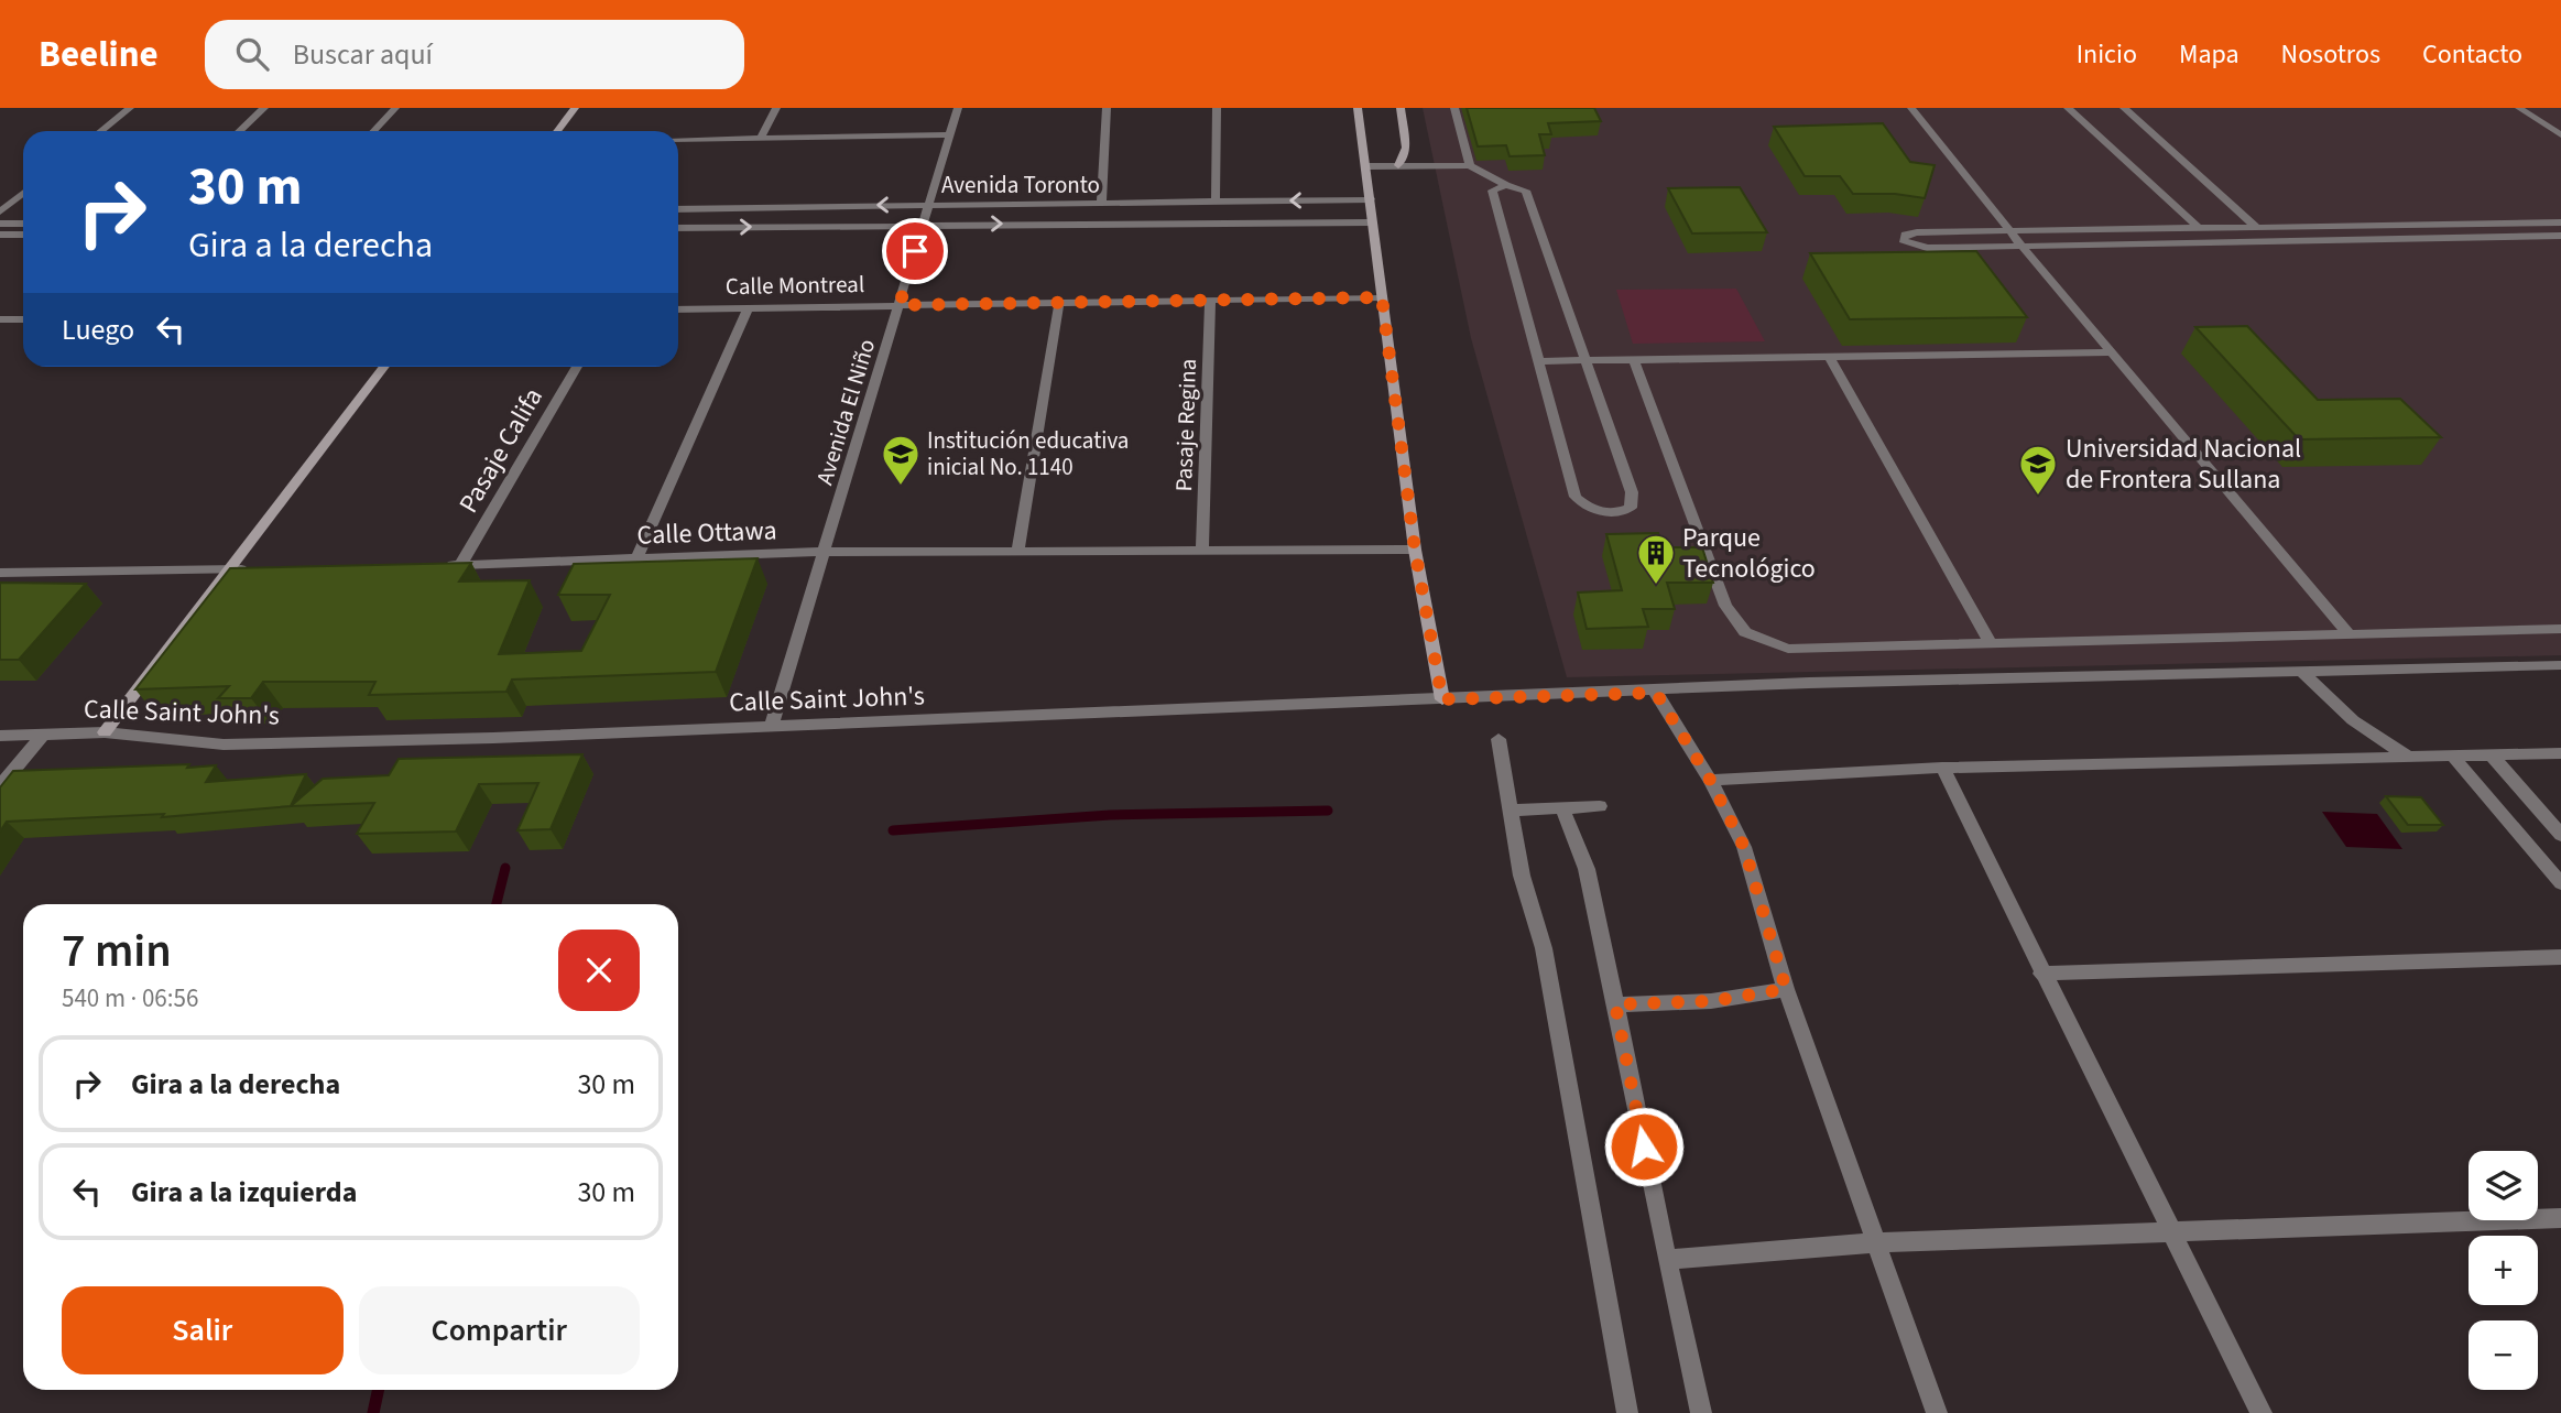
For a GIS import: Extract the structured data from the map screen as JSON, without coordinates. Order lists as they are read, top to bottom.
{
  "streets": {
    "street": [
      "Avenida Toronto",
      "Calle Montreal",
      "Avenida El Niño",
      "Pasaje Regina",
      "Pasaje Califa",
      "Calle Ottawa",
      "Calle Saint John's"
    ]
  },
  "crossings": [
    ["Avenida Toronto", "Avenida El Niño"],
    ["Calle Montreal", "Avenida El Niño"],
    ["Calle Montreal", "Pasaje Regina"],
    ["Avenida El Niño", "Calle Ottawa"],
    ["Avenida El Niño", "Calle Saint John's"],
    ["Pasaje Regina", "Calle Ottawa"],
    ["Pasaje Califa", "Calle Ottawa"]
  ],
  "places": {
    "school or university": ["Institución educativa inicial No. 1140", "Universidad Nacional de Frontera Sullana"],
    "building": ["Parque Tecnológico"]
  },
  "page": {
    "header": "Beeline",
    "search": "Buscar aquí",
    "nav": [
      "Inicio",
      "Mapa",
      "Nosotros",
      "Contacto"
    ],
    "turn": ["30 m", "Gira a la derecha"],
    "then": "Luego",
    "heading": ["7 min", "540 m · 06:56"],
    "list": [
      {
        "name": "Gira a la derecha",
        "value": "30 m"
      },
      {
        "name": "Gira a la izquierda",
        "value": "30 m"
      }
    ],
    "map_buttons": ["+", "−"],
    "buttons": ["Salir", "Compartir"]
  }
}
